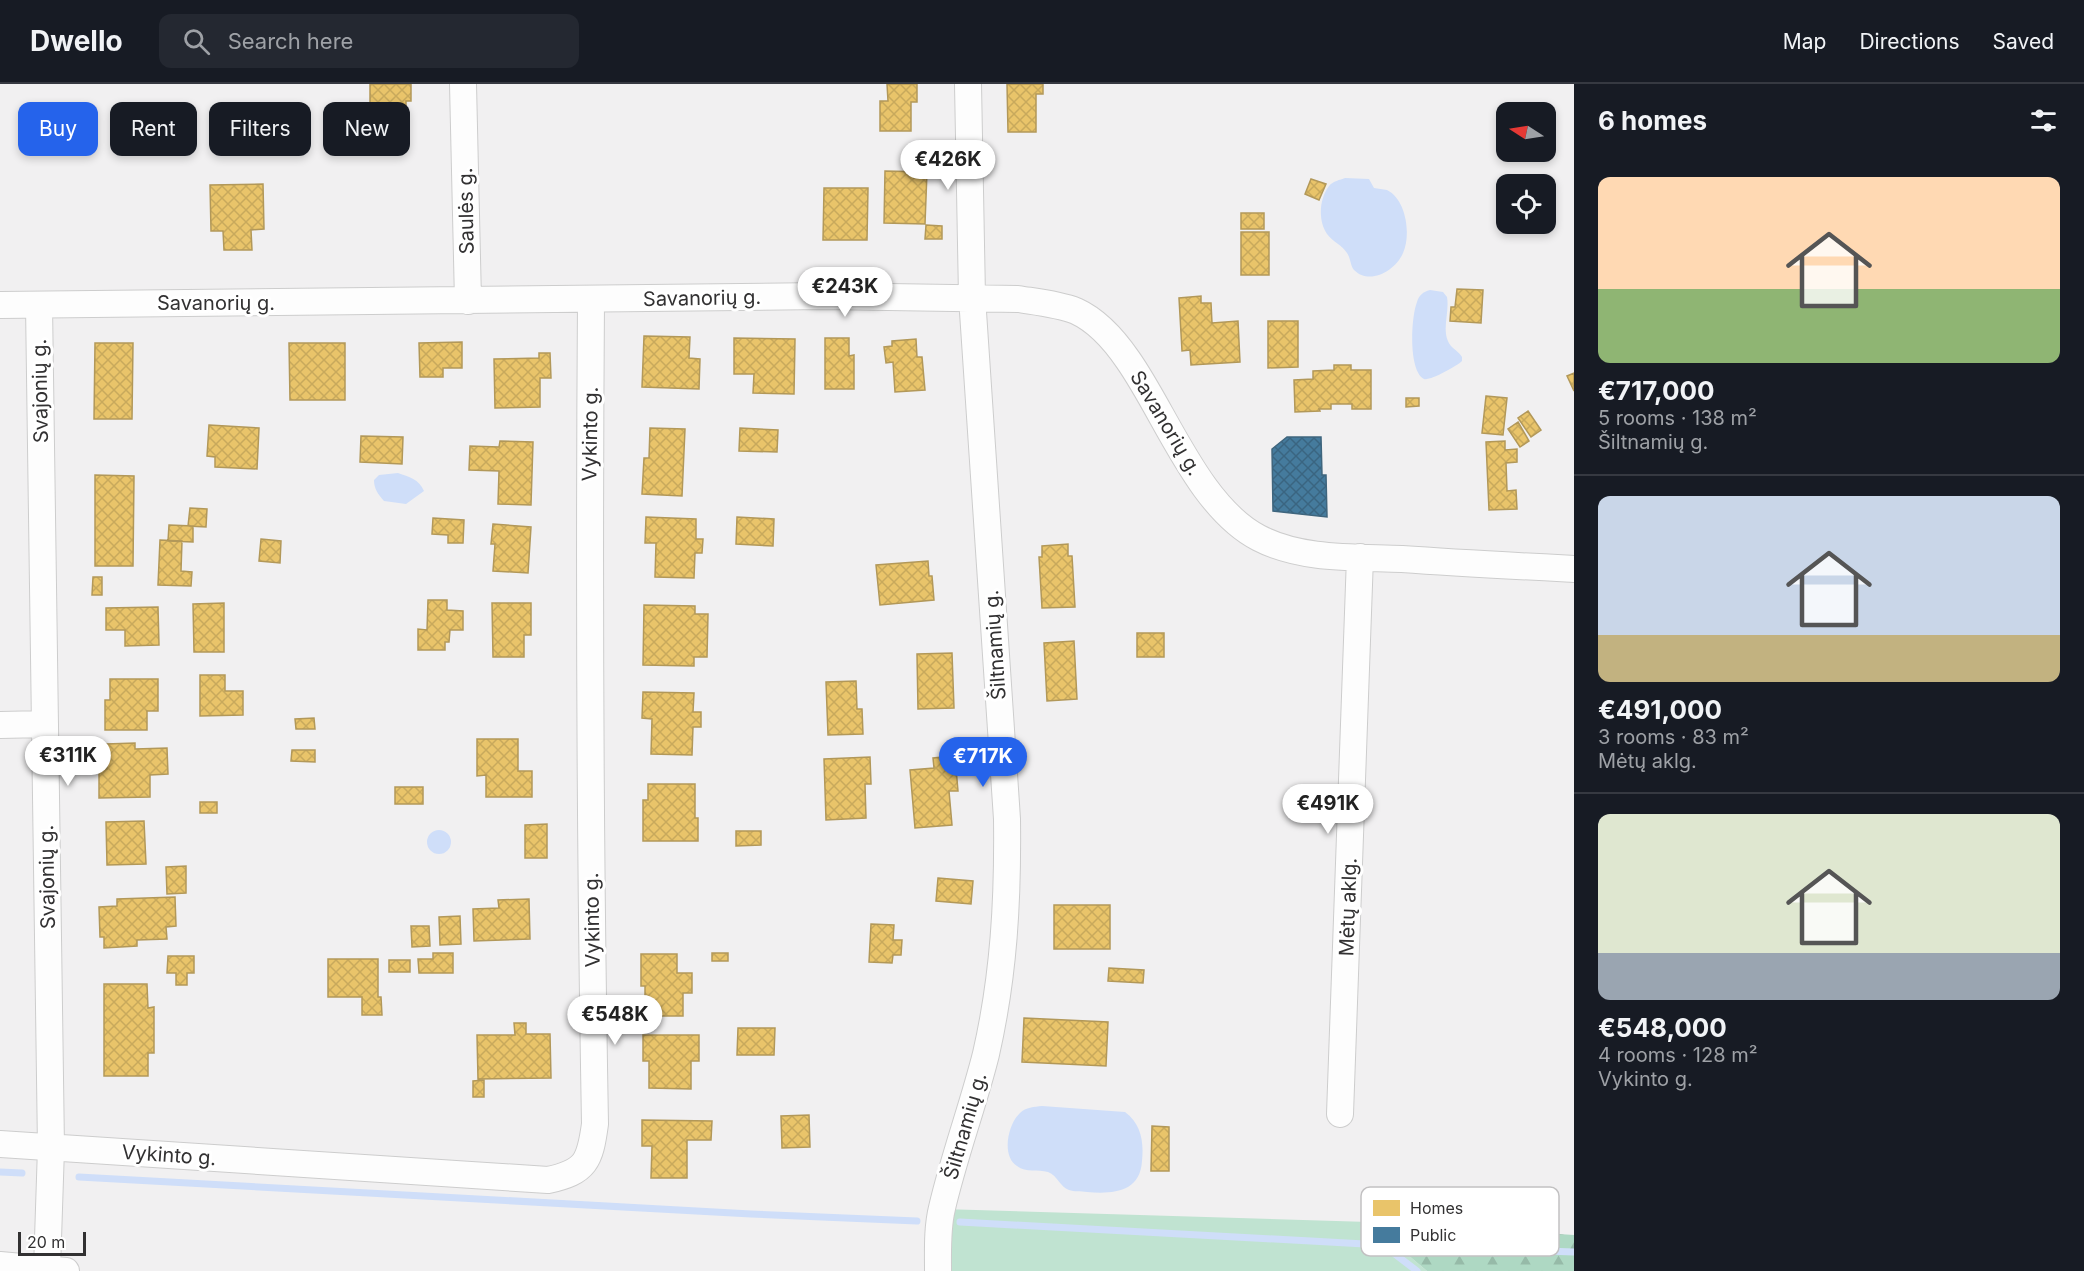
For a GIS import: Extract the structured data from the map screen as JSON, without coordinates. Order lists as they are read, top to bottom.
{
  "streets": {
    "street": [
      "Saulės g.",
      "Savanorių g.",
      "Svajonių g.",
      "Vykinto g.",
      "Šiltnamių g.",
      "Mėtų aklg."
    ]
  },
  "crossings": [
    ["Saulės g.", "Savanorių g."],
    ["Savanorių g.", "Svajonių g."],
    ["Savanorių g.", "Vykinto g."],
    ["Savanorių g.", "Šiltnamių g."],
    ["Savanorių g.", "Mėtų aklg."],
    ["Svajonių g.", "Vykinto g."]
  ],
  "legend": ["Homes", "Public"],
  "scale_bar": "20 m",
  "north": "left",
  "page": {
    "header": "Dwello",
    "search": "Search here",
    "nav": ["Map", "Directions", "Saved"],
    "heading": "6 homes",
    "chip": [
      "Buy",
      "Rent",
      "Filters",
      "New"
    ],
    "price": [
      "€426K",
      "€243K",
      "€311K",
      "€717K",
      "€491K",
      "€548K"
    ],
    "list": [
      {
        "name": "€717,000",
        "note": "5 rooms · 138 m² · Šiltnamių g."
      },
      {
        "name": "€491,000",
        "note": "3 rooms · 83 m² · Mėtų aklg."
      },
      {
        "name": "€548,000",
        "note": "4 rooms · 128 m² · Vykinto g."
      }
    ],
    "scale": "20 m"
  }
}
